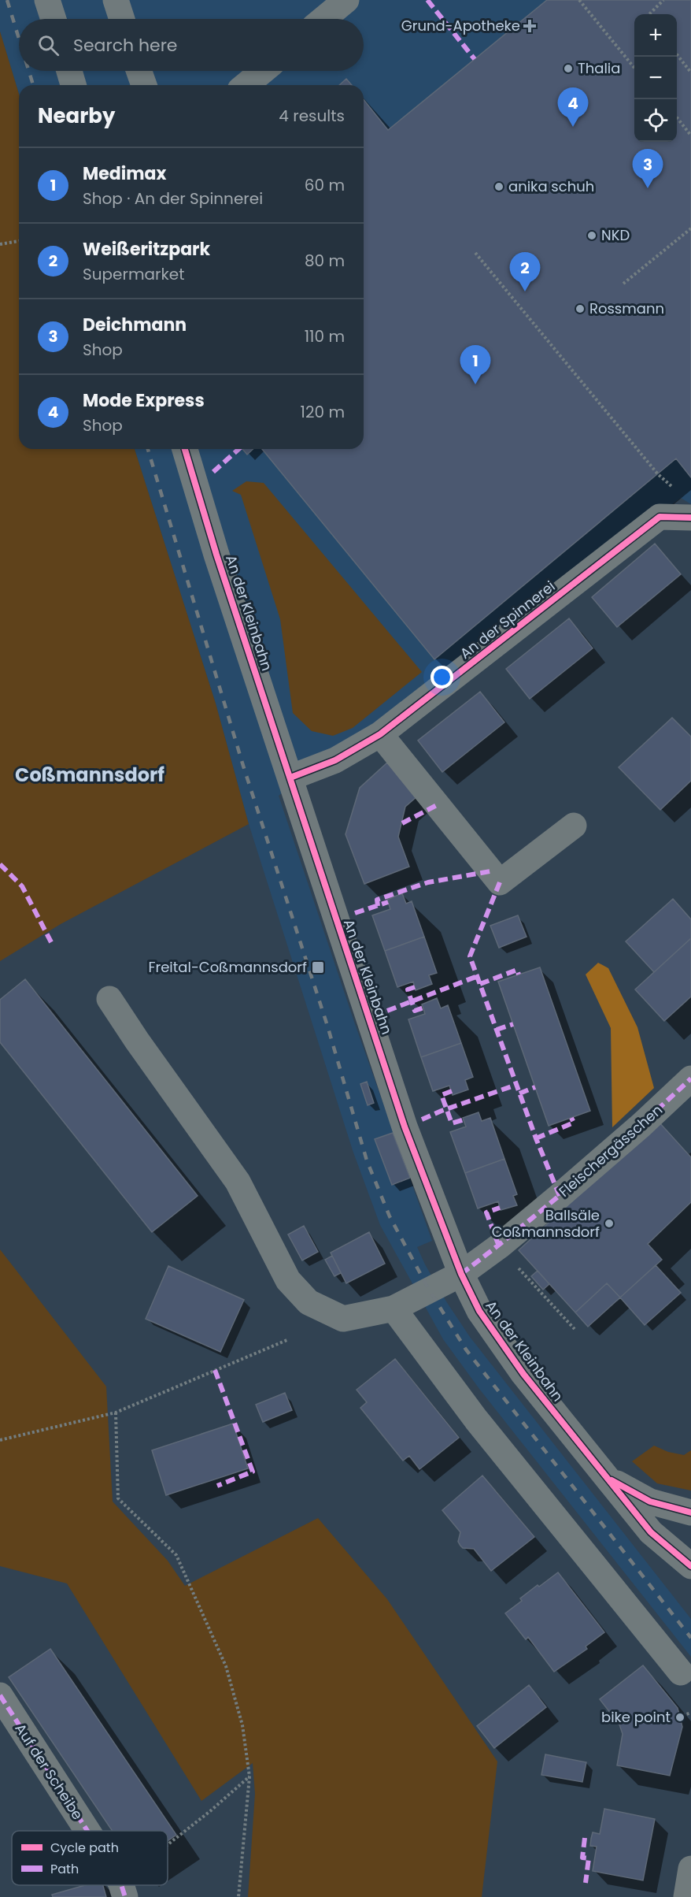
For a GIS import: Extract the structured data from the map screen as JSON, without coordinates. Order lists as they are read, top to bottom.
{
  "streets": {
    "street": [
      "An der Kleinbahn",
      "An der Spinnerei",
      "Fleischergässchen",
      "Auf der Scheibe"
    ]
  },
  "crossings": [
    ["An der Kleinbahn", "An der Spinnerei"],
    ["An der Kleinbahn", "Fleischergässchen"]
  ],
  "districts": ["Coßmannsdorf"],
  "places": {
    "health": ["Grund-Apotheke"],
    "other": [
      "Thalia",
      "anika schuh",
      "NKD",
      "Rossmann",
      "Ballsäle Coßmannsdorf",
      "bike point"
    ],
    "transit": ["Freital-Coßmannsdorf"]
  },
  "legend": ["Cycle path", "Path"],
  "page": {
    "map_buttons": ["+", "−"],
    "search": "Search here",
    "heading": ["Nearby", "4 results"],
    "pins": [
      "4",
      "3",
      "2",
      "1"
    ],
    "list": [
      {
        "mark": "1",
        "name": "Medimax",
        "note": "Shop · An der Spinnerei",
        "value": "60 m"
      },
      {
        "mark": "2",
        "name": "Weißeritzpark",
        "note": "Supermarket",
        "value": "80 m"
      },
      {
        "mark": "3",
        "name": "Deichmann",
        "note": "Shop",
        "value": "110 m"
      },
      {
        "mark": "4",
        "name": "Mode Express",
        "note": "Shop",
        "value": "120 m"
      }
    ]
  }
}
